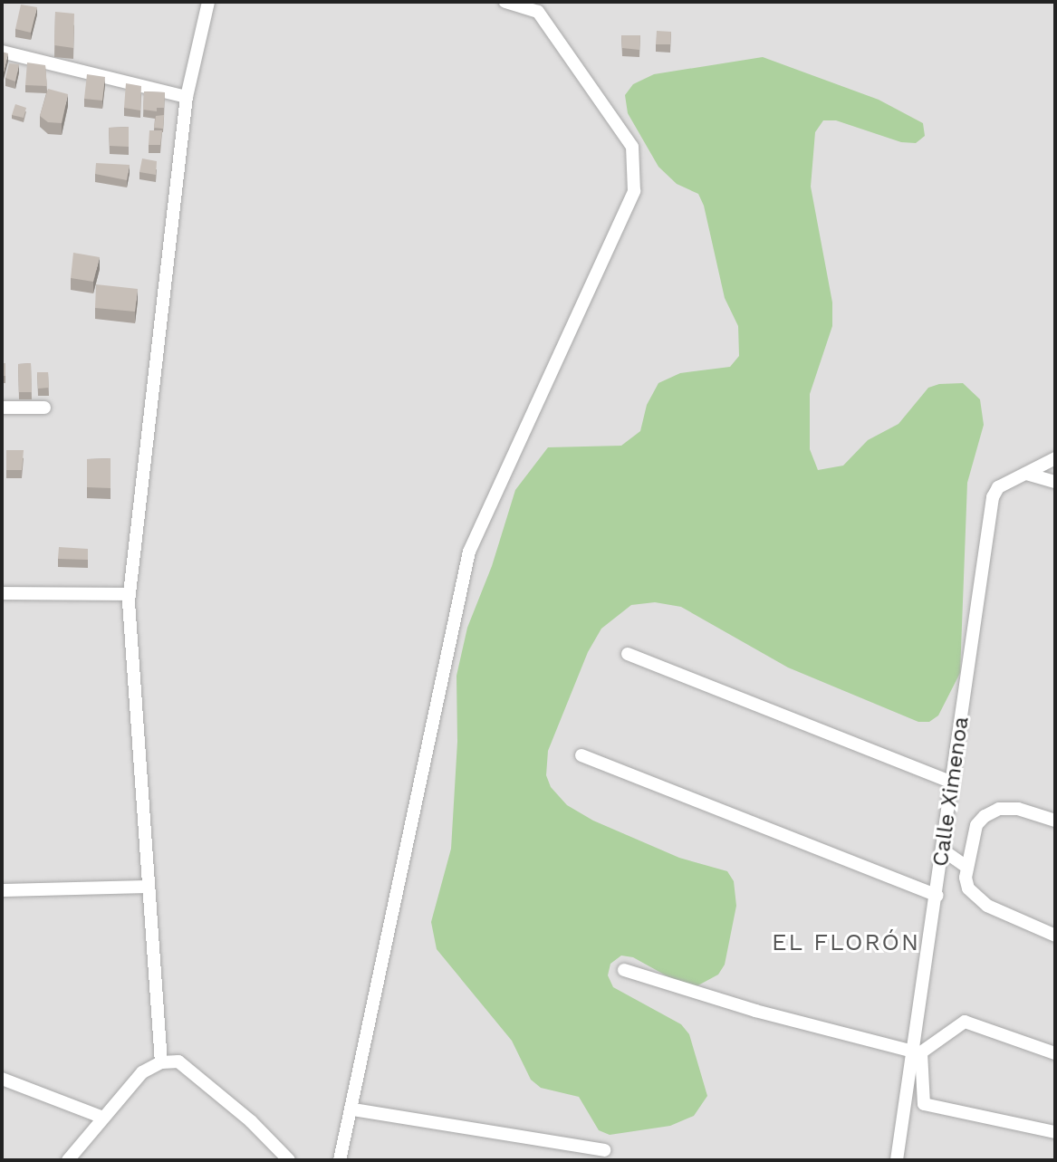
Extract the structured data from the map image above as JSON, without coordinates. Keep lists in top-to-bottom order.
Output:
{
  "streets": {
    "street": ["Calle Ximenoa"]
  },
  "districts": ["EL FLORÓN"]
}
